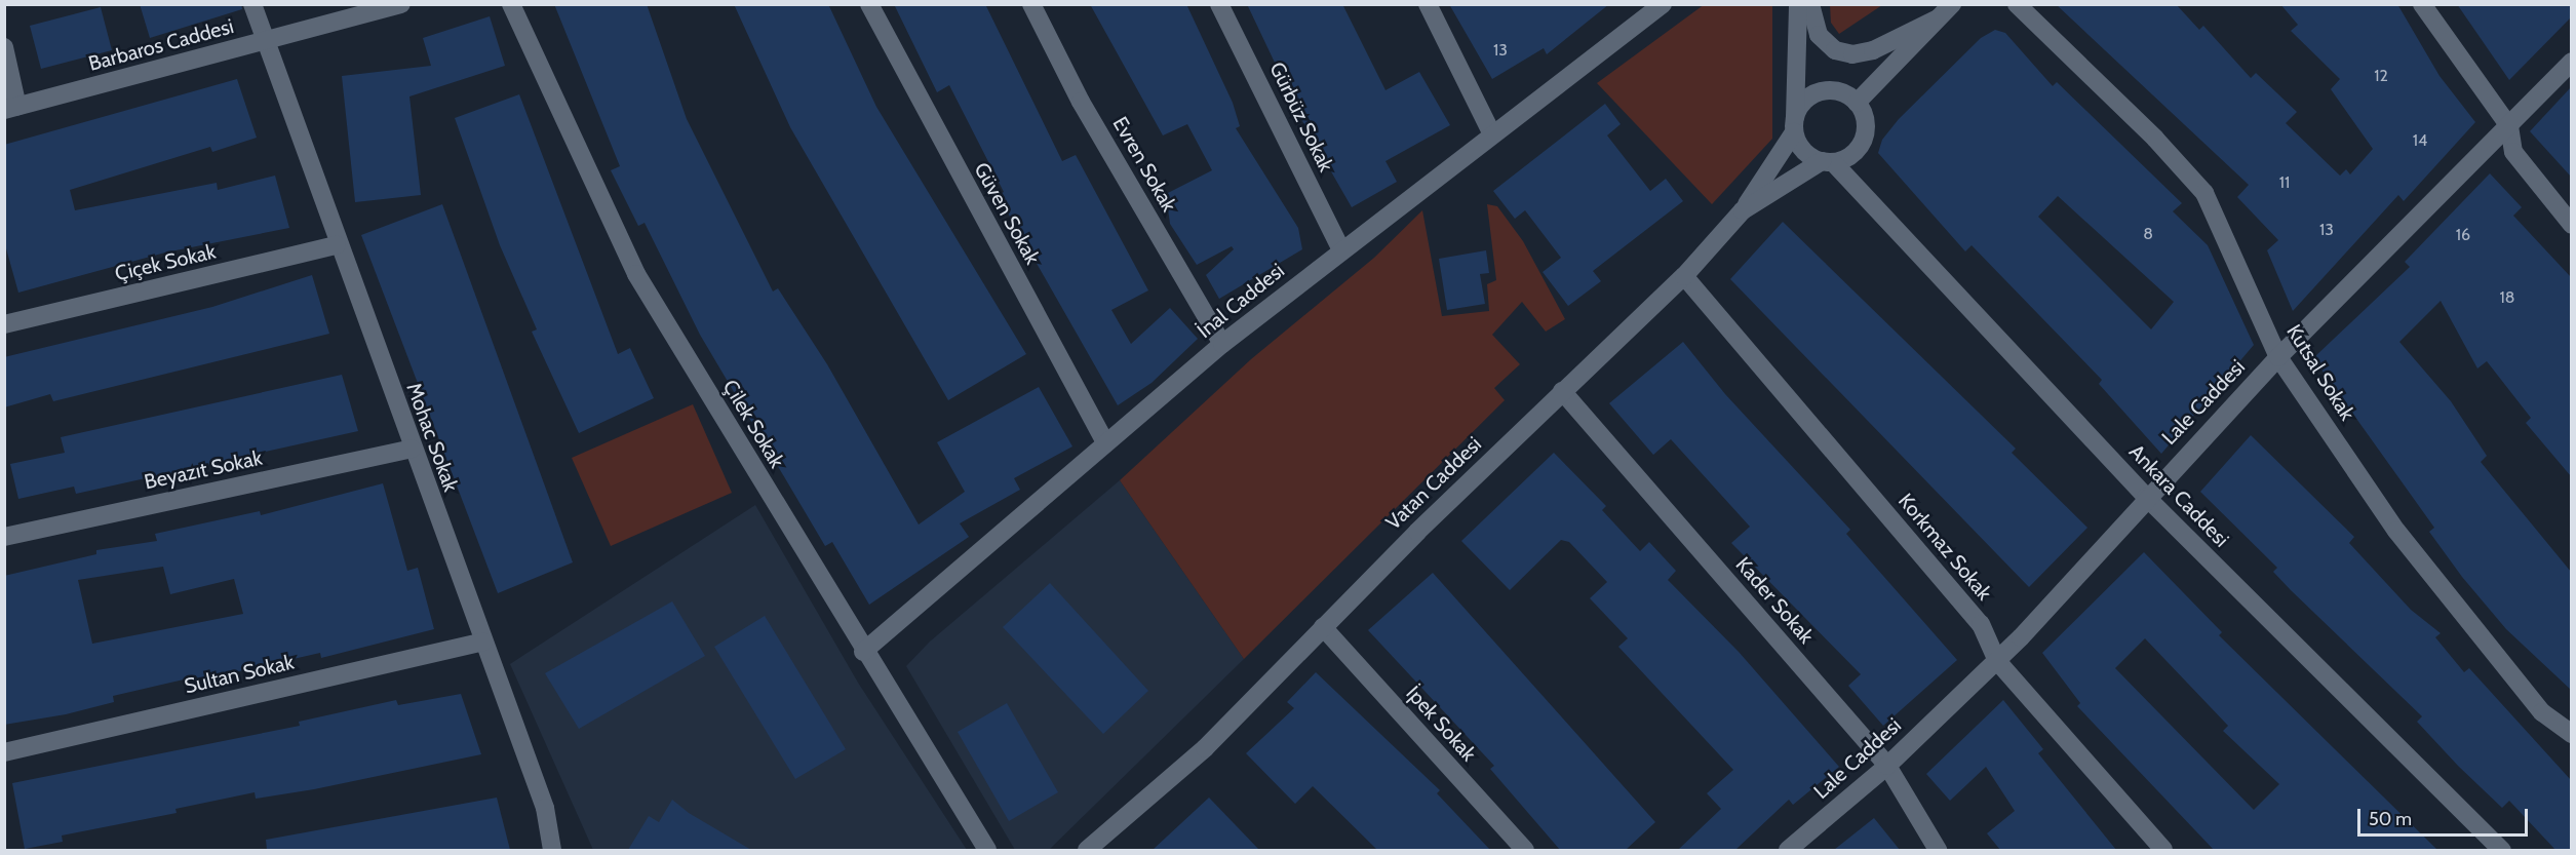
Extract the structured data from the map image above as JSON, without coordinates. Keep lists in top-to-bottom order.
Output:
{
  "streets": {
    "street": [
      "Barbaros Caddesi",
      "Gürbüz Sokak",
      "Evren Sokak",
      "Güven Sokak",
      "Çiçek Sokak",
      "İnal Caddesi",
      "Kutsal Sokak",
      "Lale Caddesi",
      "Çilek Sokak",
      "Mohac Sokak",
      "Beyazıt Sokak",
      "Vatan Caddesi",
      "Ankara Caddesi",
      "Korkmaz Sokak",
      "Kader Sokak",
      "Sultan Sokak",
      "İpek Sokak"
    ]
  },
  "crossings": [
    ["Barbaros Caddesi", "Mohac Sokak"],
    ["Gürbüz Sokak", "İnal Caddesi"],
    ["Evren Sokak", "İnal Caddesi"],
    ["Güven Sokak", "İnal Caddesi"],
    ["Çiçek Sokak", "Mohac Sokak"],
    ["İnal Caddesi", "Çilek Sokak"],
    ["Kutsal Sokak", "Lale Caddesi"],
    ["Lale Caddesi", "Ankara Caddesi"],
    ["Lale Caddesi", "Korkmaz Sokak"],
    ["Lale Caddesi", "Kader Sokak"],
    ["Mohac Sokak", "Beyazıt Sokak"],
    ["Mohac Sokak", "Sultan Sokak"],
    ["Vatan Caddesi", "Ankara Caddesi"],
    ["Vatan Caddesi", "Korkmaz Sokak"],
    ["Vatan Caddesi", "Kader Sokak"],
    ["Vatan Caddesi", "İpek Sokak"]
  ],
  "house_numbers": [
    "13",
    "12",
    "14",
    "11",
    "13",
    "8",
    "16",
    "18"
  ],
  "scale_bar": "50 m"
}
